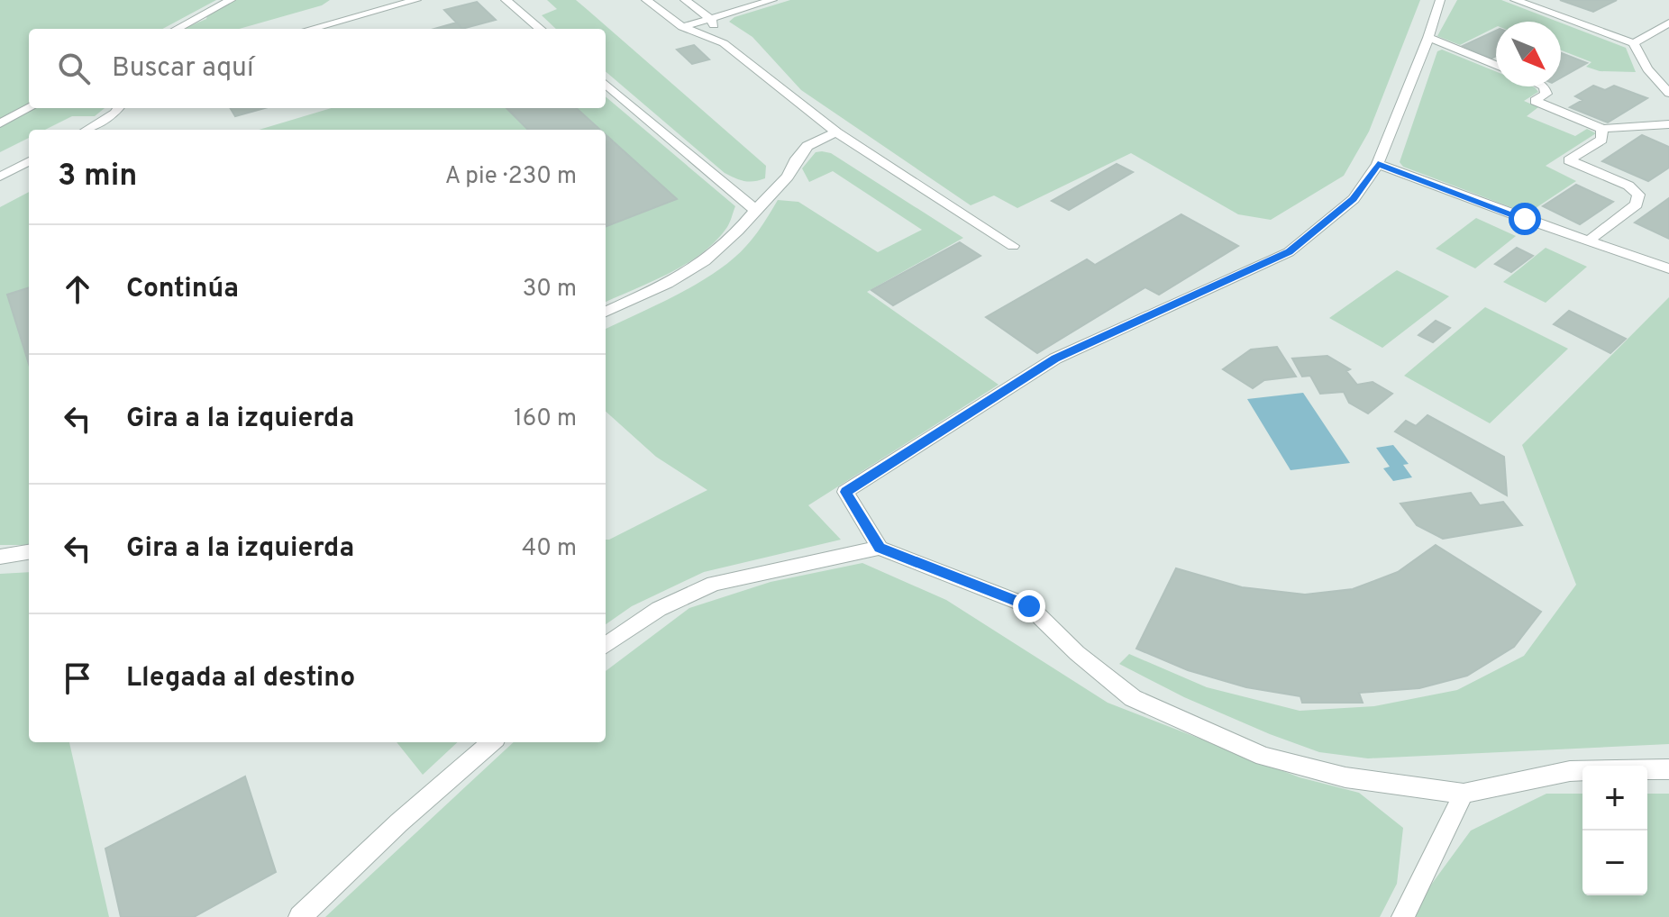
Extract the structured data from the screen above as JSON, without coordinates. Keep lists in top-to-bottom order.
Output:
{
  "north": "bottom right",
  "page": {
    "search": "Buscar aquí",
    "heading": ["3 min", "A pie · 230 m"],
    "list": [
      ["Continúa", "30 m"],
      ["Gira a la izquierda", "160 m"],
      ["Gira a la izquierda", "40 m"],
      "Llegada al destino"
    ],
    "map_buttons": ["+", "−"]
  }
}
